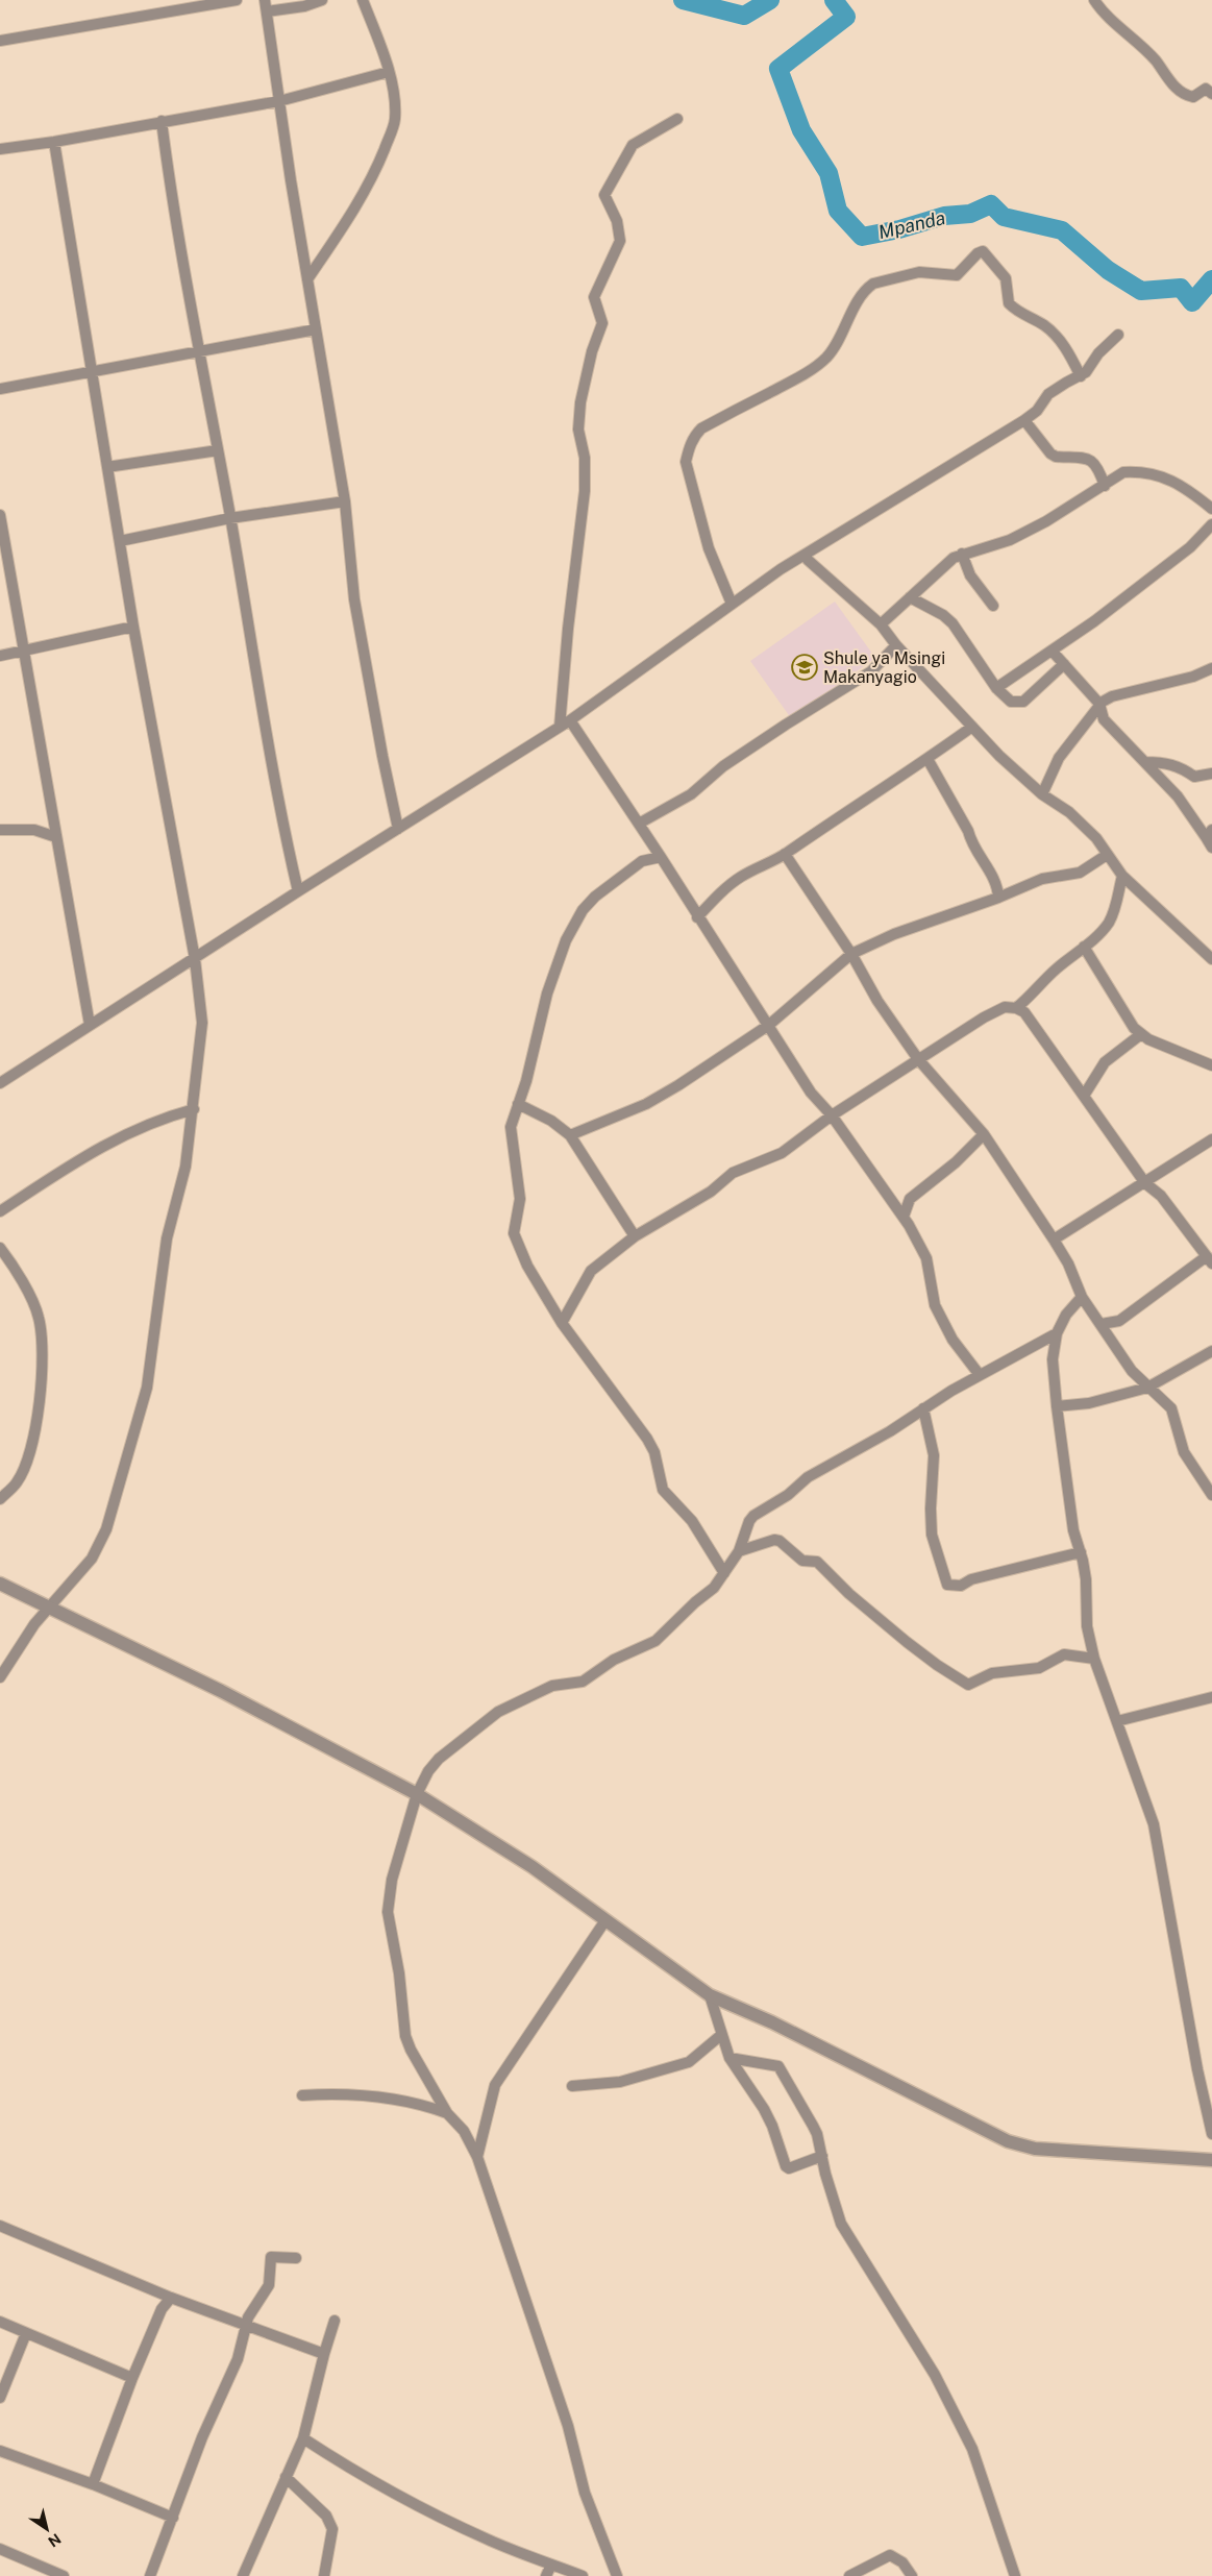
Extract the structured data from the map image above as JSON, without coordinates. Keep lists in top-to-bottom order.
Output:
{
  "water": ["Mpanda"],
  "places": {
    "school or university": ["Shule ya Msingi Makanyagio"]
  },
  "north": "bottom right"
}
